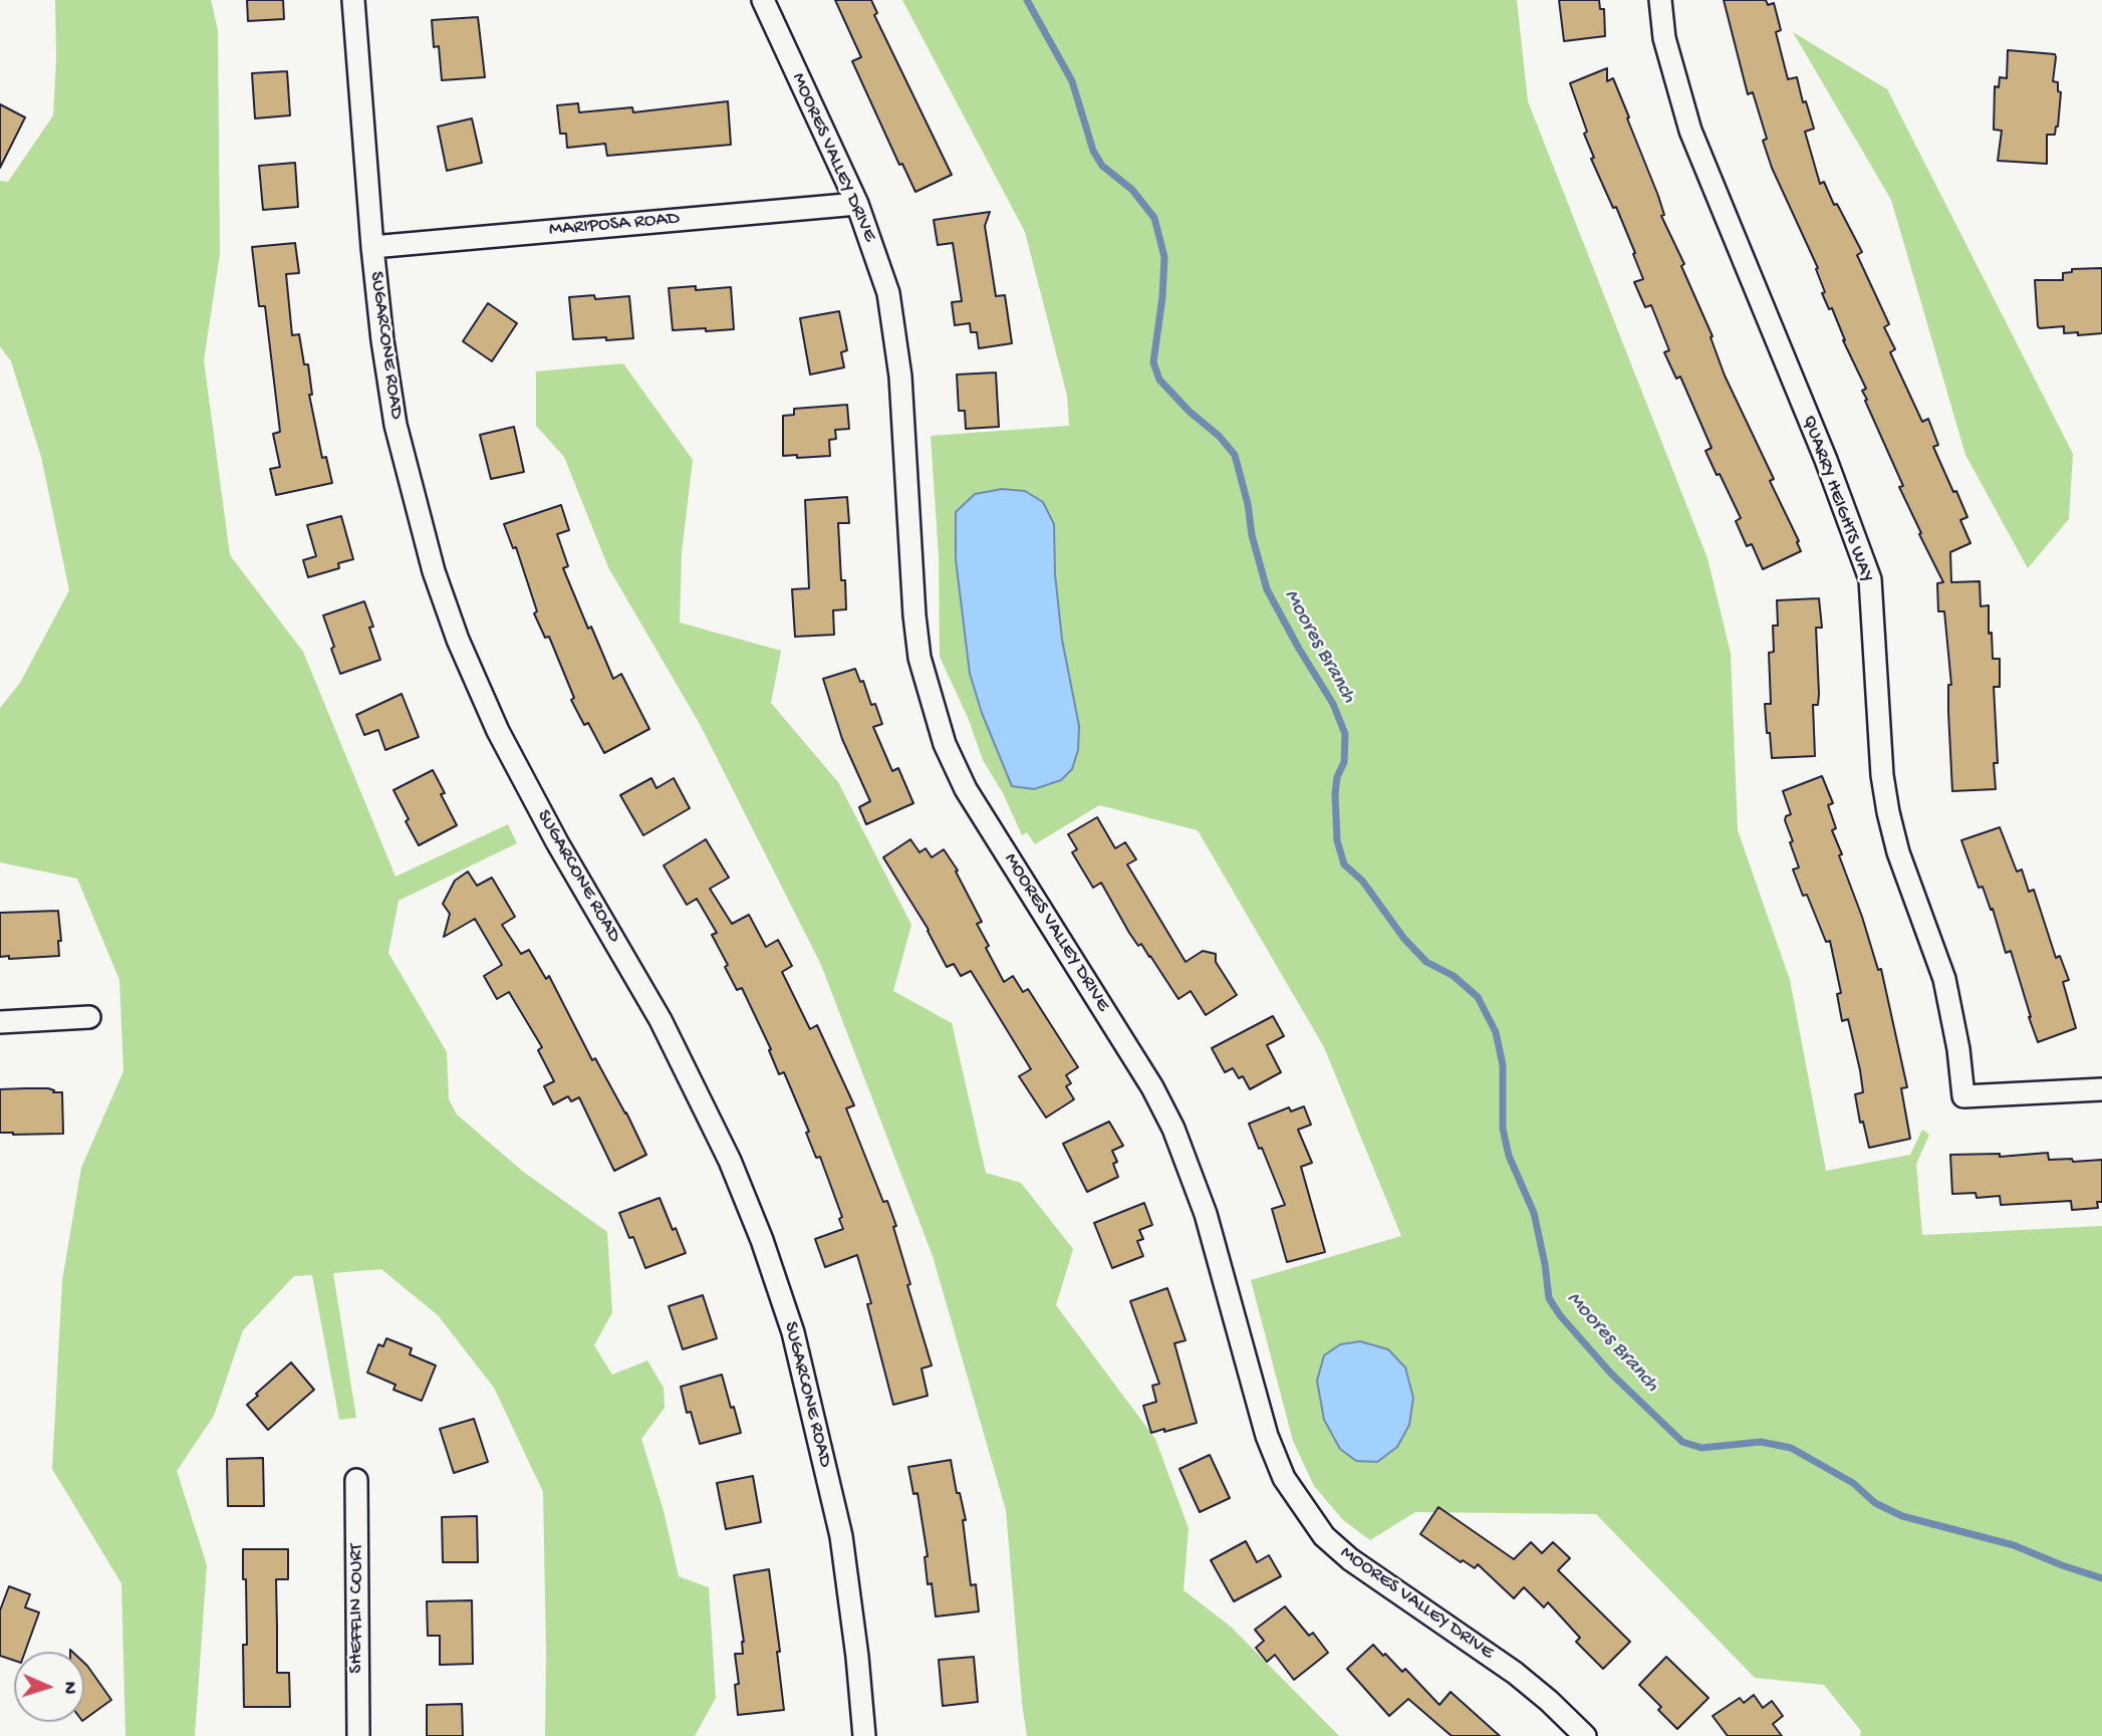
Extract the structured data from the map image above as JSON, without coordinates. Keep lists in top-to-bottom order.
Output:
{
  "streets": {
    "street": [
      "MOORES VALLEY DRIVE",
      "MARIPOSA ROAD",
      "SUGARCONE ROAD",
      "QUARRY HEIGHTS WAY",
      "SHEFFLIN COURT"
    ]
  },
  "crossings": [
    ["MOORES VALLEY DRIVE", "MARIPOSA ROAD"],
    ["MARIPOSA ROAD", "SUGARCONE ROAD"]
  ],
  "water": ["Moores Branch"],
  "north": "right"
}
